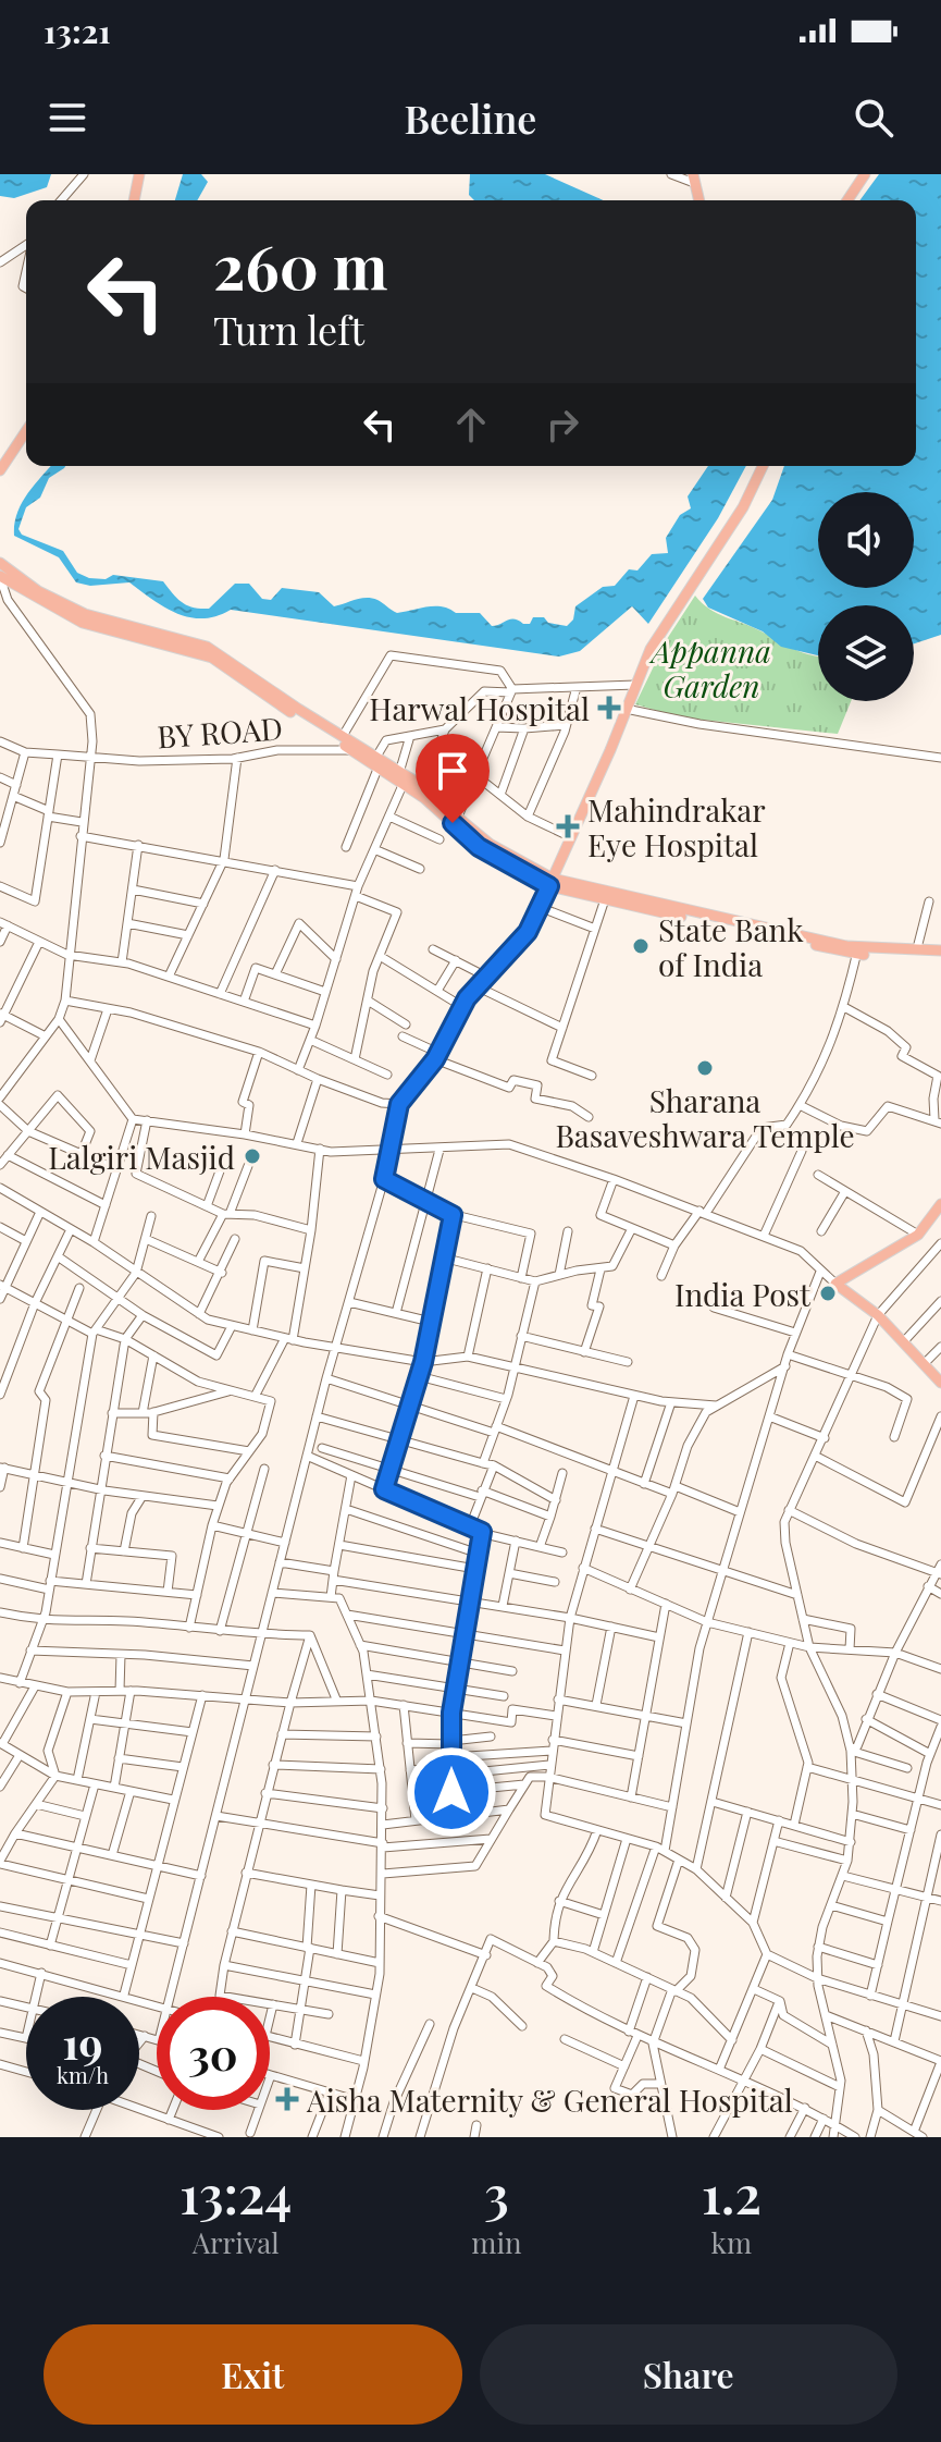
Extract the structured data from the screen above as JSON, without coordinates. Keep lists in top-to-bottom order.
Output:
{
  "streets": {
    "street": ["BY ROAD"]
  },
  "parks": ["Appanna Garden"],
  "places": {
    "health": ["Harwal Hospital", "Mahindrakar Eye Hospital", "Aisha Maternity & General Hospital"],
    "other": [
      "State Bank of India",
      "Sharana Basaveshwara Temple",
      "Lalgiri Masjid",
      "India Post"
    ]
  },
  "page": {
    "status": "13:21",
    "header": "Beeline",
    "turn": ["260 m", "Turn left"],
    "speed": "19 km/h",
    "limit": "30",
    "eta": [
      "13:24",
      "Arrival",
      "3",
      "min",
      "1.2",
      "km"
    ],
    "buttons": ["Exit", "Share"]
  }
}
